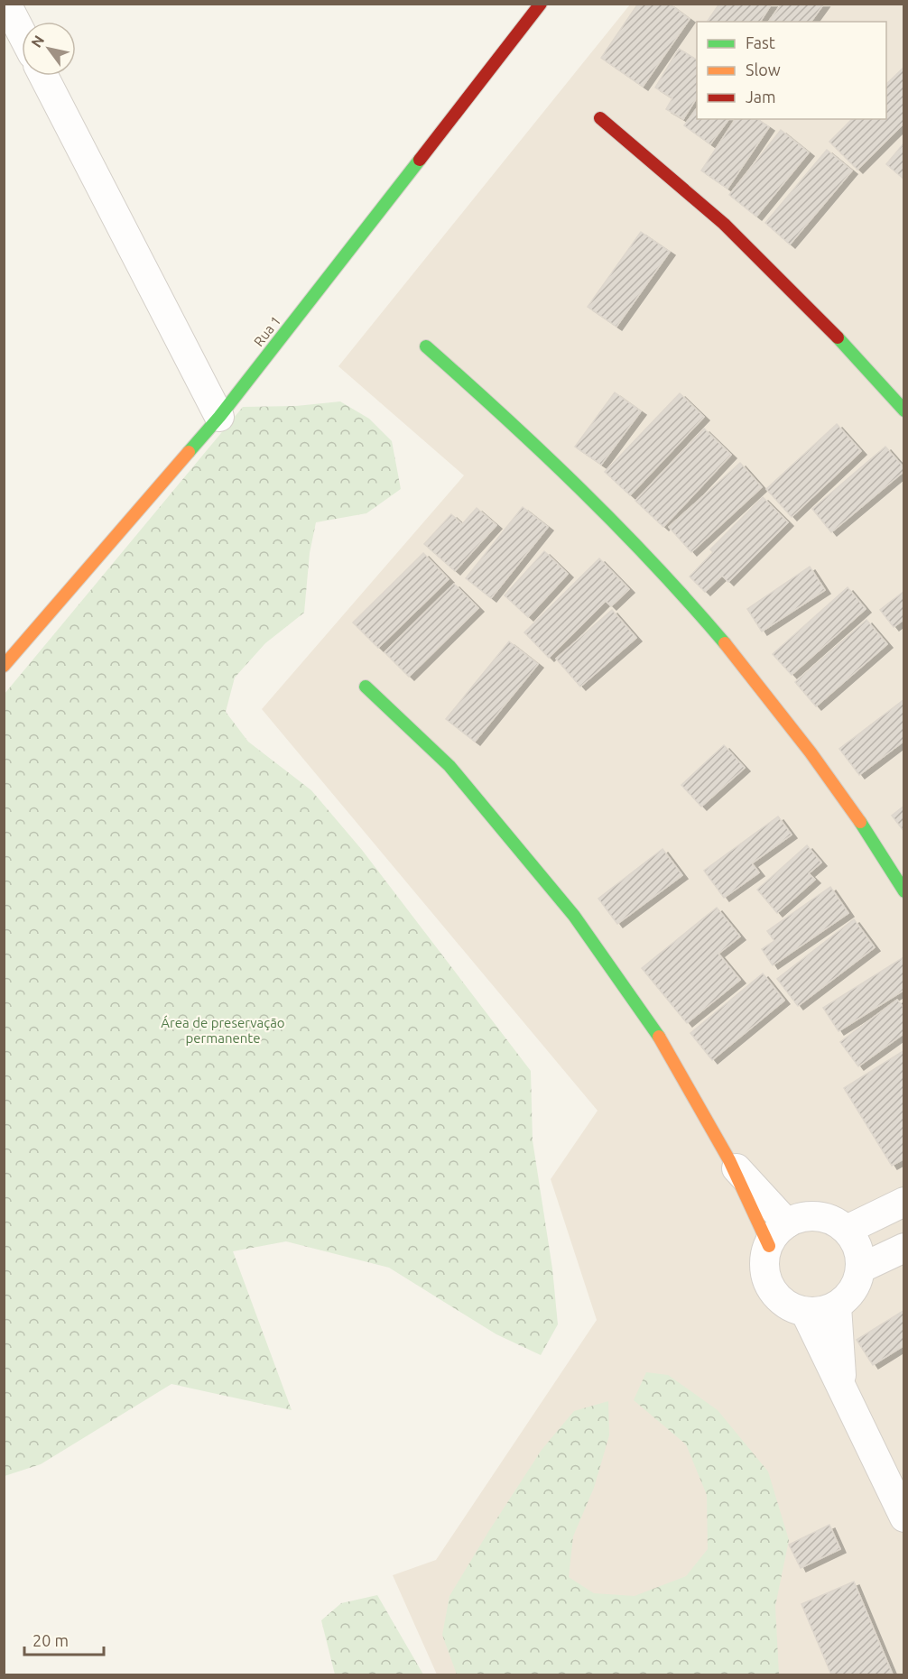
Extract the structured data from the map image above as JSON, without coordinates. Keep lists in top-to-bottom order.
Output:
{
  "streets": {
    "street": ["Rua 1"]
  },
  "parks": ["Área de preservação permanente"],
  "legend": ["Fast", "Slow", "Jam"],
  "scale_bar": "20 m",
  "north": "top left"
}
